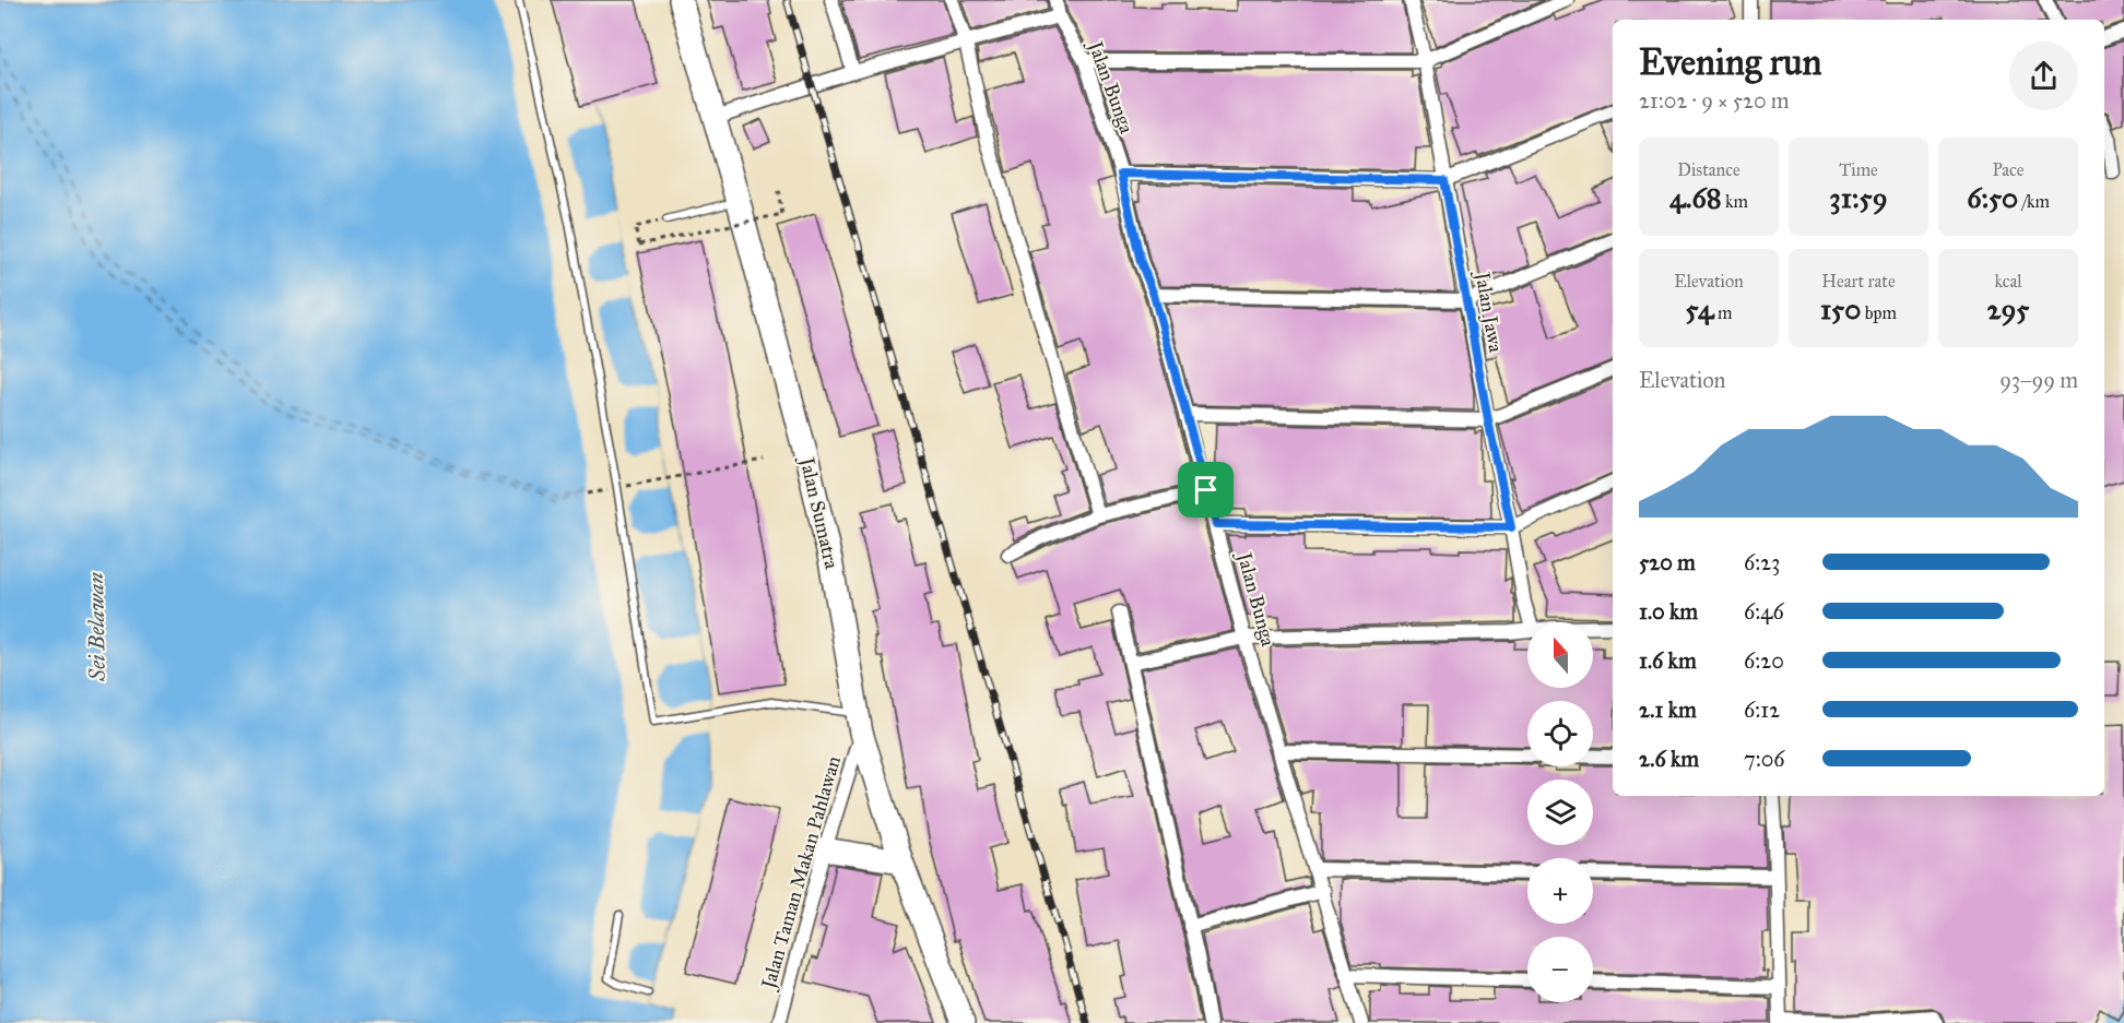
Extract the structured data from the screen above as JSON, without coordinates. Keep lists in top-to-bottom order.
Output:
{
  "streets": {
    "highway": ["Jalan Sumatra"],
    "street": ["Jalan Bunga", "Jalan Jawa", "Jalan Taman Makan Pahlawan"]
  },
  "crossings": [
    ["Jalan Sumatra", "Jalan Taman Makan Pahlawan"]
  ],
  "water": ["Sei Belawan"],
  "north": "top",
  "page": {
    "heading": ["Evening run", "21:02 · 9 × 520 m"],
    "stats": [
      ["Distance", "4.68 km"],
      ["Time", "31:59"],
      ["Pace", "6:50 /km"],
      ["Elevation", "54 m"],
      ["Heart rate", "150 bpm"],
      ["kcal", "295"]
    ],
    "chart": ["Elevation", "93–99 m"],
    "list": [
      {
        "name": "520 m",
        "note": "6:23"
      },
      {
        "name": "1.0 km",
        "note": "6:46"
      },
      {
        "name": "1.6 km",
        "note": "6:20"
      },
      {
        "name": "2.1 km",
        "note": "6:12"
      },
      {
        "name": "2.6 km",
        "note": "7:06"
      }
    ],
    "map_buttons": ["+", "−"]
  }
}
